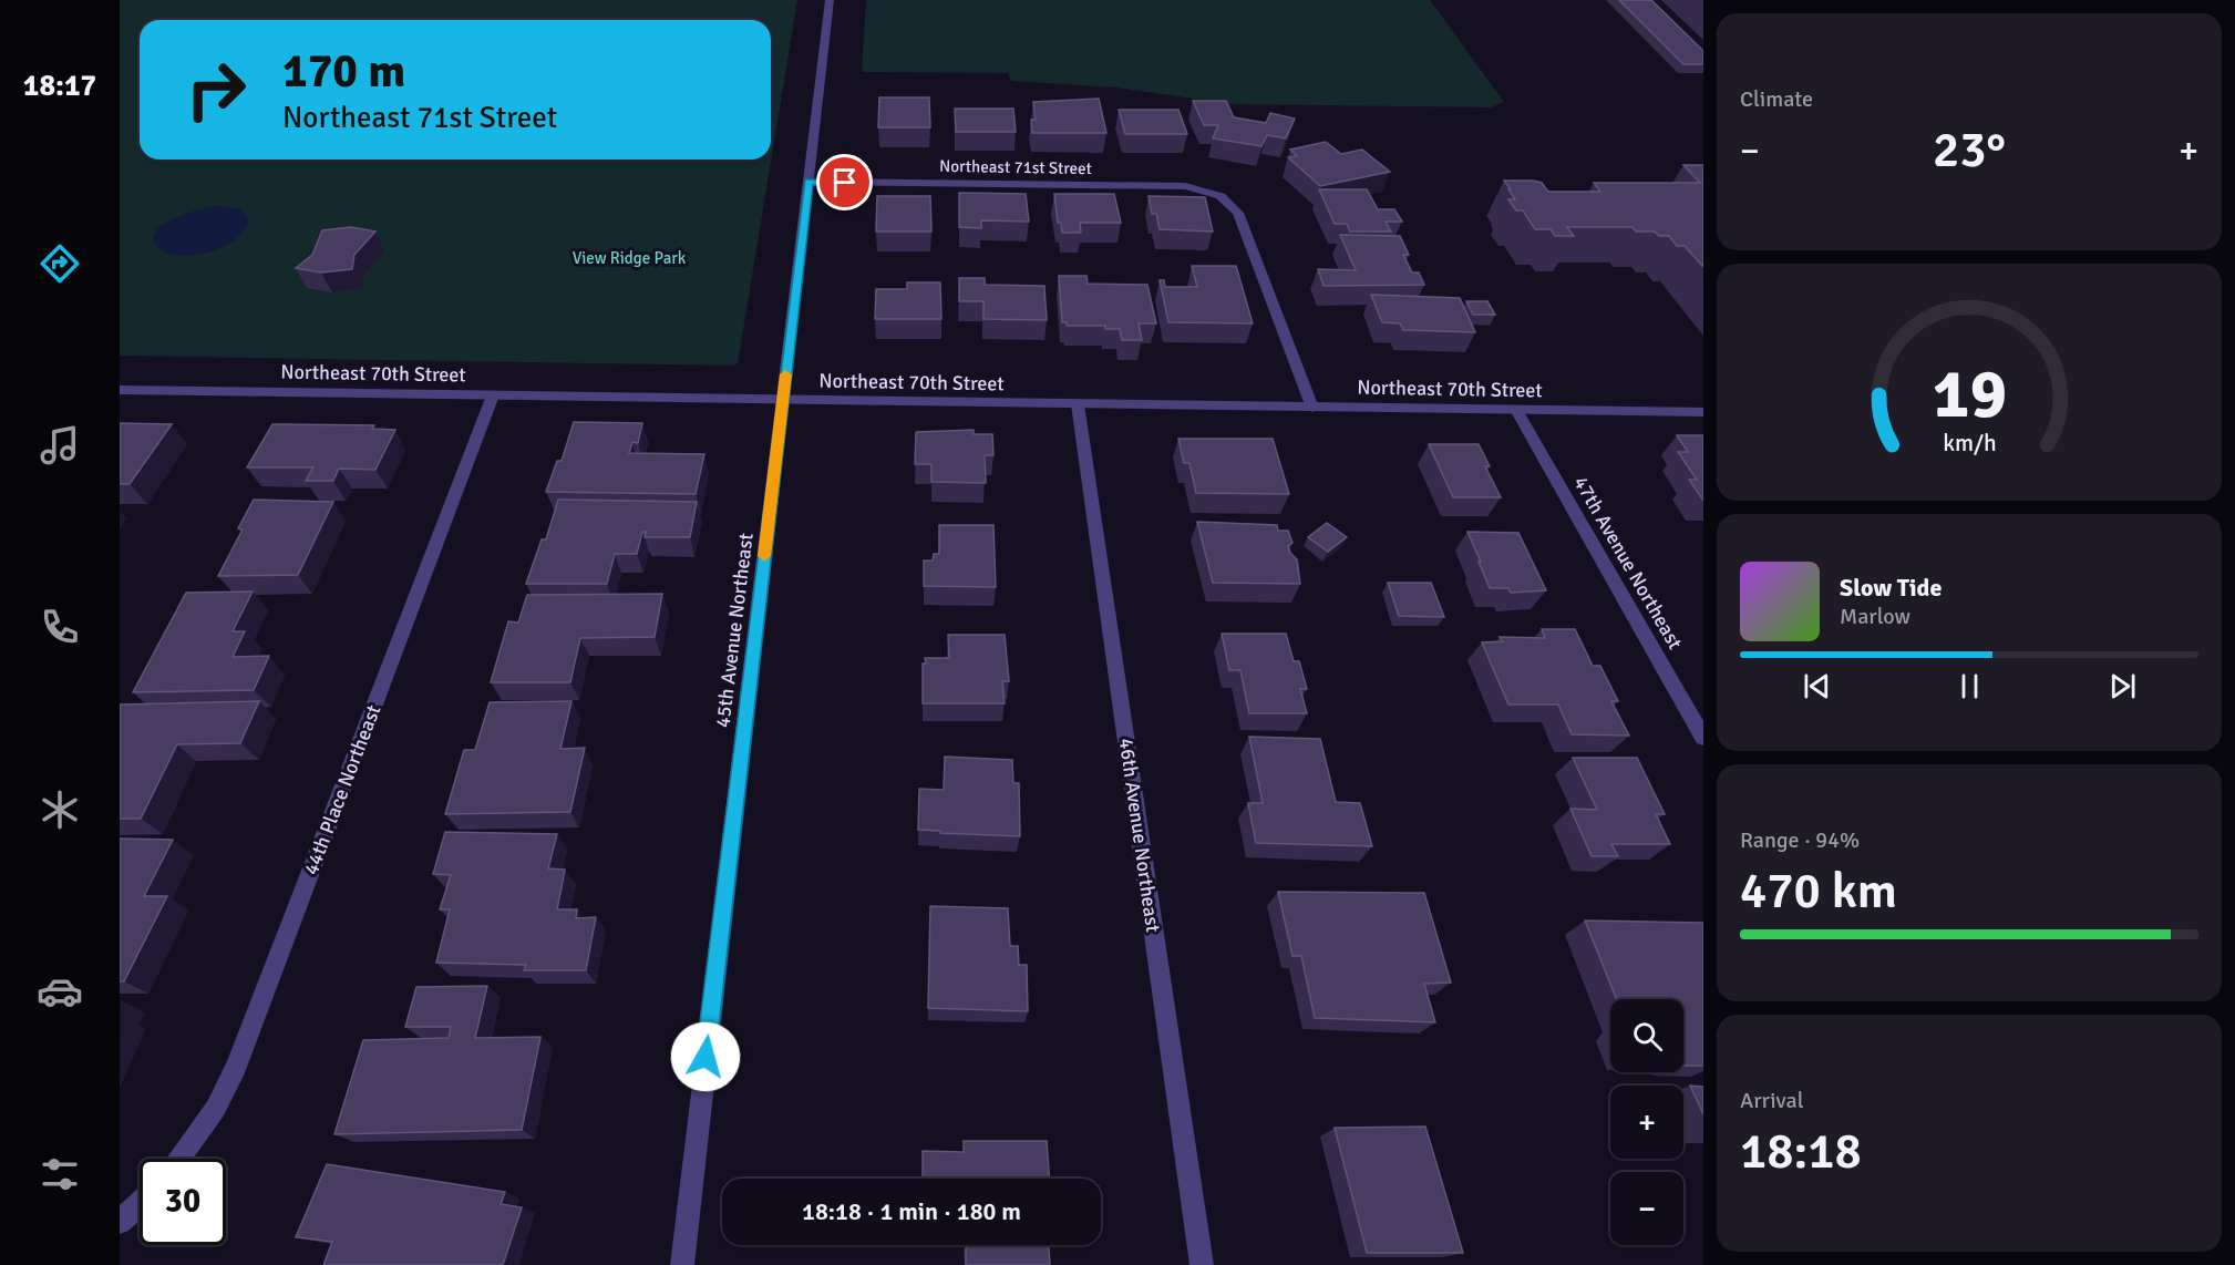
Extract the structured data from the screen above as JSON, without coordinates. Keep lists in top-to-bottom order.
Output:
{
  "streets": {
    "street": [
      "Northeast 71st Street",
      "Northeast 70th Street",
      "47th Avenue Northeast",
      "45th Avenue Northeast",
      "44th Place Northeast",
      "46th Avenue Northeast"
    ]
  },
  "crossings": [
    ["Northeast 71st Street", "Northeast 70th Street"],
    ["Northeast 71st Street", "45th Avenue Northeast"],
    ["Northeast 70th Street", "47th Avenue Northeast"],
    ["Northeast 70th Street", "45th Avenue Northeast"],
    ["Northeast 70th Street", "44th Place Northeast"],
    ["Northeast 70th Street", "46th Avenue Northeast"]
  ],
  "parks": ["View Ridge Park"],
  "page": {
    "tabs": "18:17",
    "tile": [
      "Climate",
      ["Range · 94%", "470 km"],
      ["Arrival", "18:18"]
    ],
    "turn": ["170 m", "Northeast 71st Street"],
    "heat": ["−", "23°", "+"],
    "song": ["Slow Tide", "Marlow"],
    "map_buttons": ["+", "−"],
    "limit": "30",
    "trip": "18:18 · 1 min · 180 m",
    "gauge": ["19", "km/h"]
  }
}
